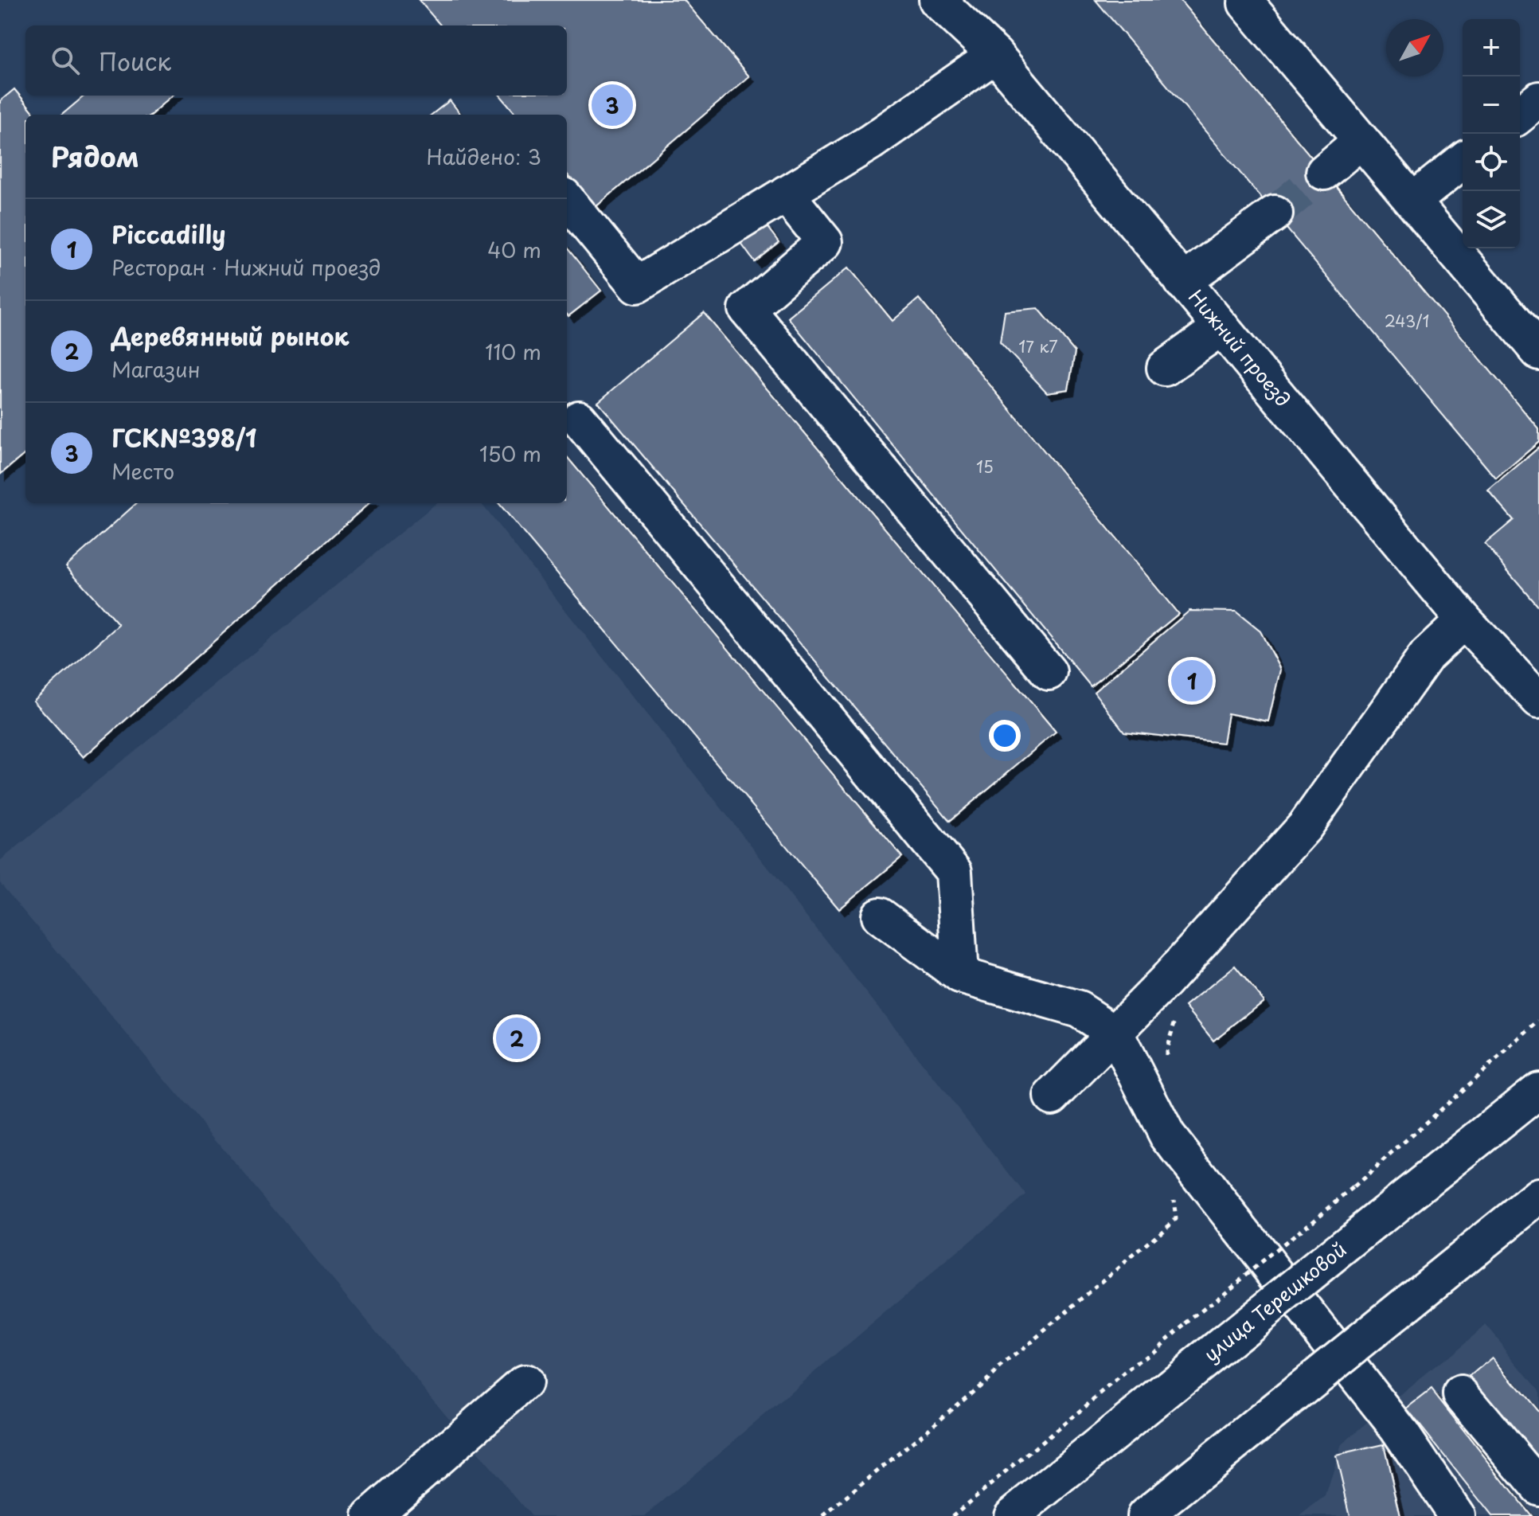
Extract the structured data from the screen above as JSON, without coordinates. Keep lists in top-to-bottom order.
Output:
{
  "streets": {
    "main road": ["Нижний проезд", "улица Терешковой"]
  },
  "house_numbers": ["243/1", "17 к7", "15"],
  "north": "top right",
  "page": {
    "map_buttons": ["+", "−"],
    "search": "Поиск",
    "pins": ["3", "1", "2"],
    "heading": ["Рядом", "Найдено: 3"],
    "list": [
      {
        "mark": "1",
        "name": "Piccadilly",
        "note": "Ресторан · Нижний проезд",
        "value": "40 m"
      },
      {
        "mark": "2",
        "name": "Деревянный рынок",
        "note": "Магазин",
        "value": "110 m"
      },
      {
        "mark": "3",
        "name": "ГСК№398/1",
        "note": "Место",
        "value": "150 m"
      }
    ]
  }
}
